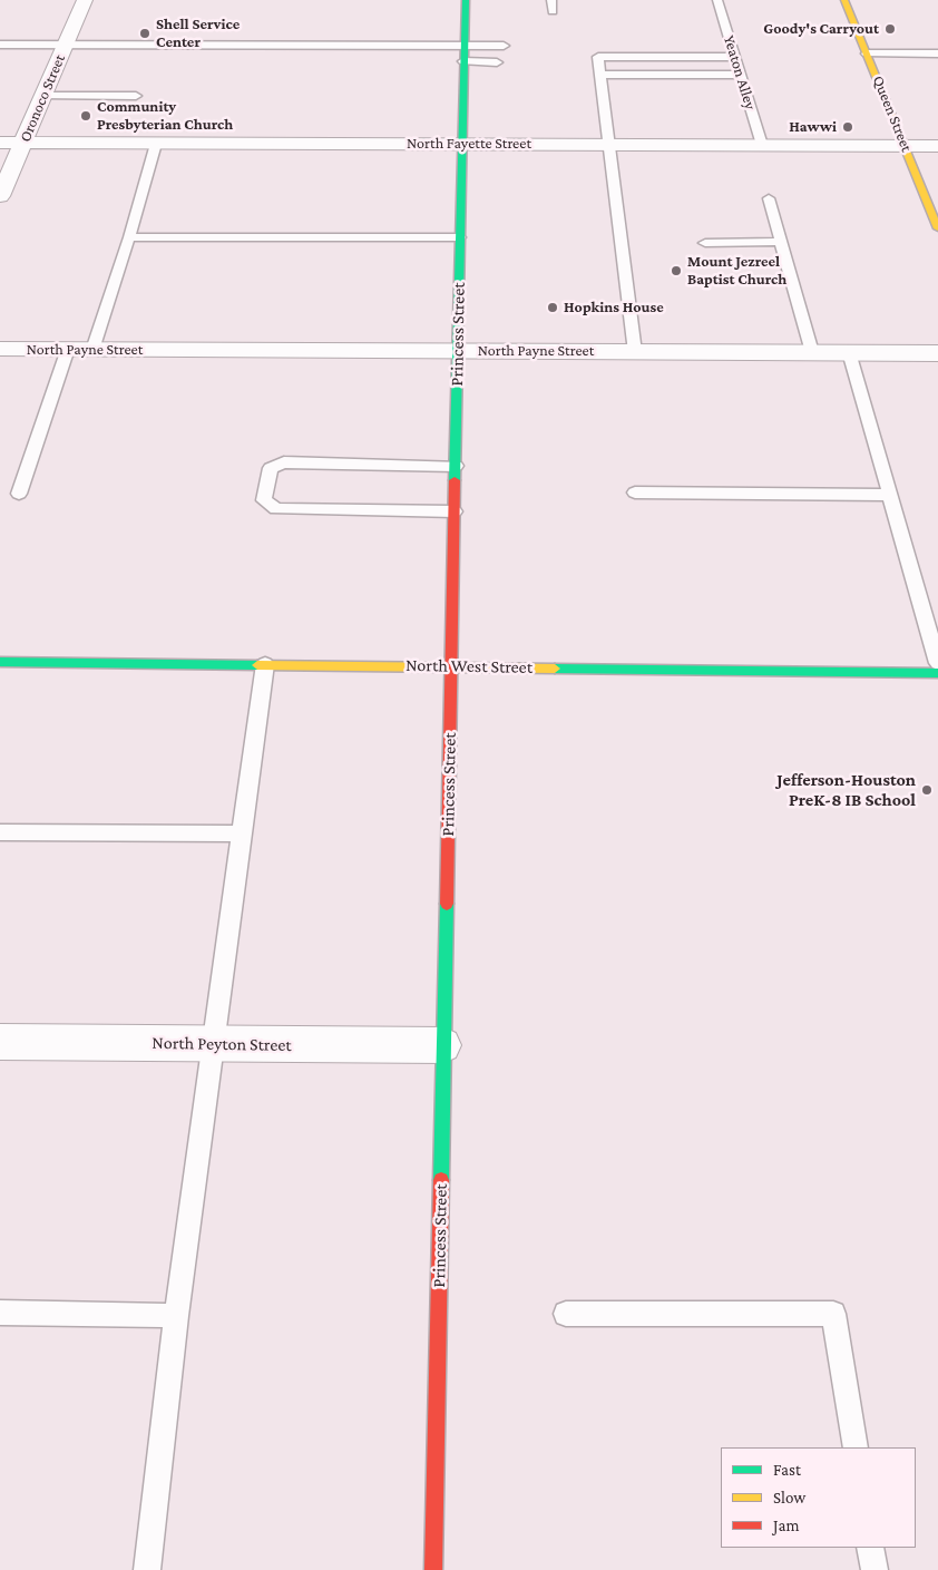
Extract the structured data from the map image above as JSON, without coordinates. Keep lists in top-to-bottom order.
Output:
{
  "streets": {
    "street": [
      "Oronoco Street",
      "Queen Street",
      "North Fayette Street",
      "Princess Street",
      "North Payne Street",
      "North West Street",
      "North Peyton Street"
    ],
    "lane": ["Yeaton Alley"]
  },
  "crossings": [
    ["Yeaton Alley", "North Fayette Street"],
    ["Oronoco Street", "North Fayette Street"],
    ["Queen Street", "North Fayette Street"],
    ["North Fayette Street", "Princess Street"],
    ["Princess Street", "North Payne Street"],
    ["Princess Street", "North West Street"],
    ["Princess Street", "North Peyton Street"]
  ],
  "places": [
    "Goody's Carryout",
    "Shell Service Center",
    "Community Presbyterian Church",
    "Hawwi",
    "Mount Jezreel Baptist Church",
    "Hopkins House",
    "Jefferson-Houston PreK-8 IB School"
  ],
  "legend": ["Fast", "Slow", "Jam"]
}
